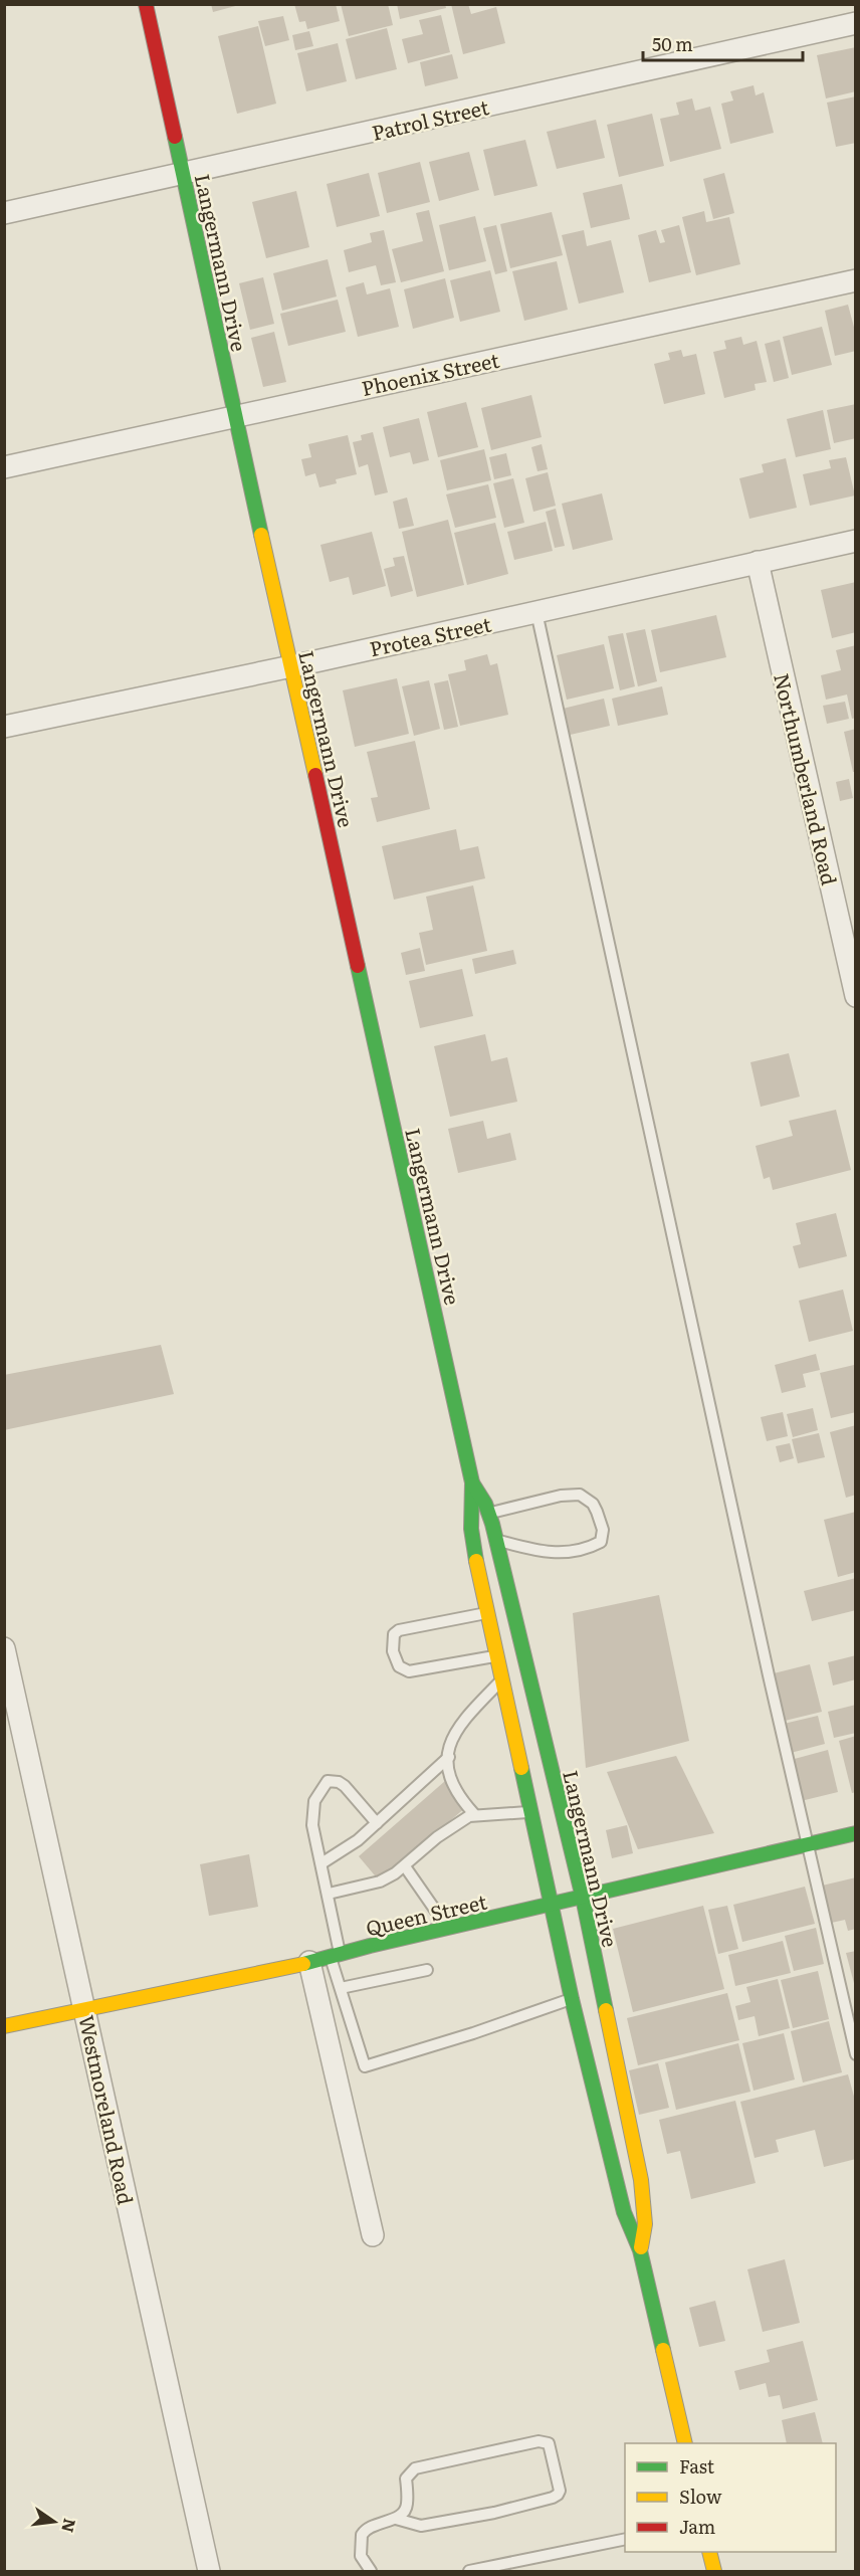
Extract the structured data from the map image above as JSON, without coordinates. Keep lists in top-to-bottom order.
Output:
{
  "streets": {
    "main road": ["Langermann Drive", "Queen Street"],
    "street": [
      "Patrol Street",
      "Phoenix Street",
      "Protea Street",
      "Northumberland Road",
      "Westmoreland Road"
    ]
  },
  "crossings": [
    ["Patrol Street", "Langermann Drive"],
    ["Langermann Drive", "Phoenix Street"],
    ["Langermann Drive", "Protea Street"],
    ["Langermann Drive", "Queen Street"],
    ["Protea Street", "Northumberland Road"],
    ["Queen Street", "Westmoreland Road"]
  ],
  "legend": ["Fast", "Slow", "Jam"],
  "scale_bar": "50 m",
  "north": "right"
}
